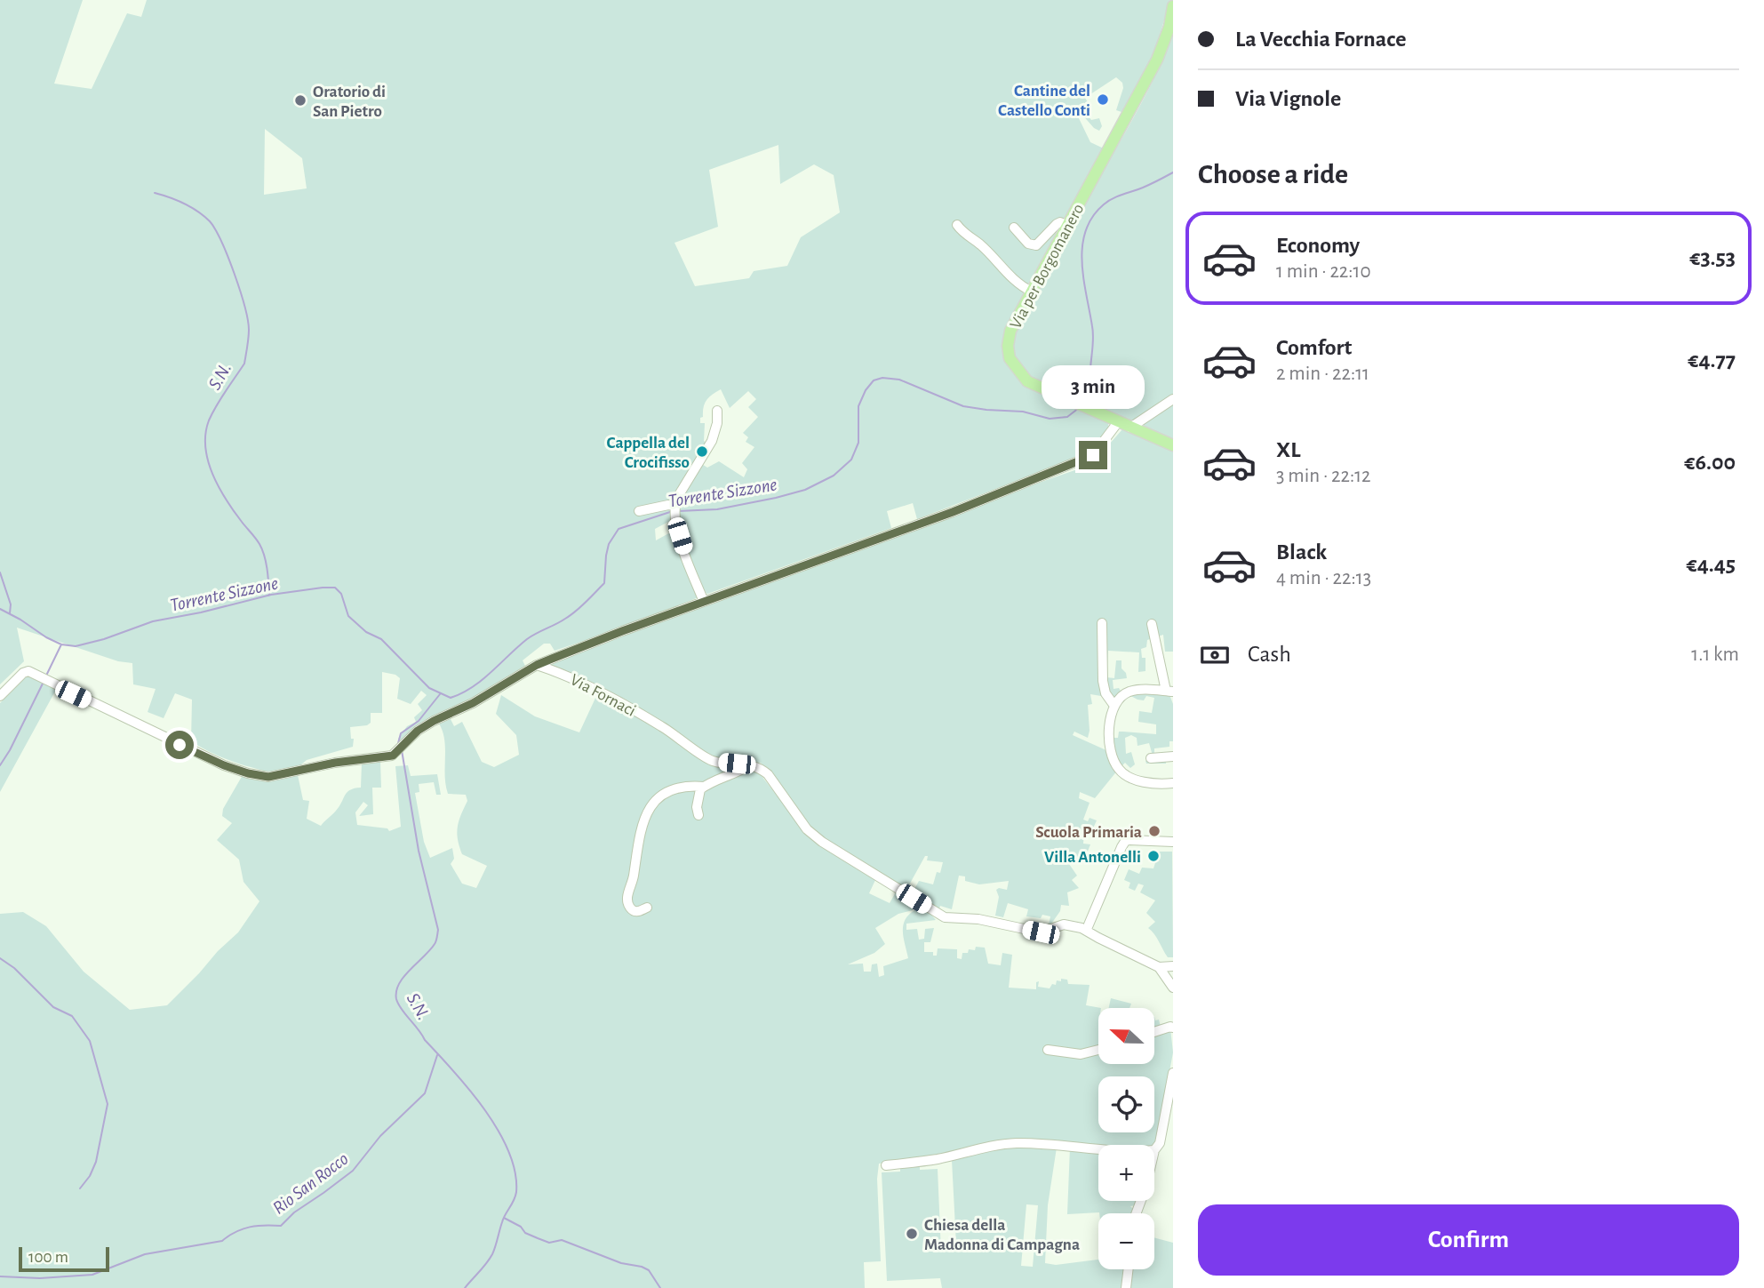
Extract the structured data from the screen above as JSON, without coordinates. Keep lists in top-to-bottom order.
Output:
{
  "streets": {
    "main road": ["Via per Borgomanero"],
    "street": ["Via Fornaci"]
  },
  "water": ["S.N.", "Torrente Sizzone", "Rio San Rocco"],
  "places": [
    "Cantine del Castello Conti",
    "Oratorio di San Pietro",
    "Cappella del Crocifisso",
    "Scuola Primaria",
    "Villa Antonelli",
    "Chiesa della Madonna di Campagna"
  ],
  "scale_bar": "100 m",
  "north": "left",
  "page": {
    "banner": ["La Vecchia Fornace", "Via Vignole"],
    "heading": "Choose a ride",
    "list": [
      {
        "name": "Economy",
        "note": "1 min · 22:10",
        "value": "€3.53"
      },
      {
        "name": "Comfort",
        "note": "2 min · 22:11",
        "value": "€4.77"
      },
      {
        "name": "XL",
        "note": "3 min · 22:12",
        "value": "€6.00"
      },
      {
        "name": "Black",
        "note": "4 min · 22:13",
        "value": "€4.45"
      }
    ],
    "bubble": "3 min",
    "pay": ["Cash", "1.1 km"],
    "map_buttons": ["+", "−"],
    "buttons": "Confirm",
    "scale": "100 m"
  }
}
